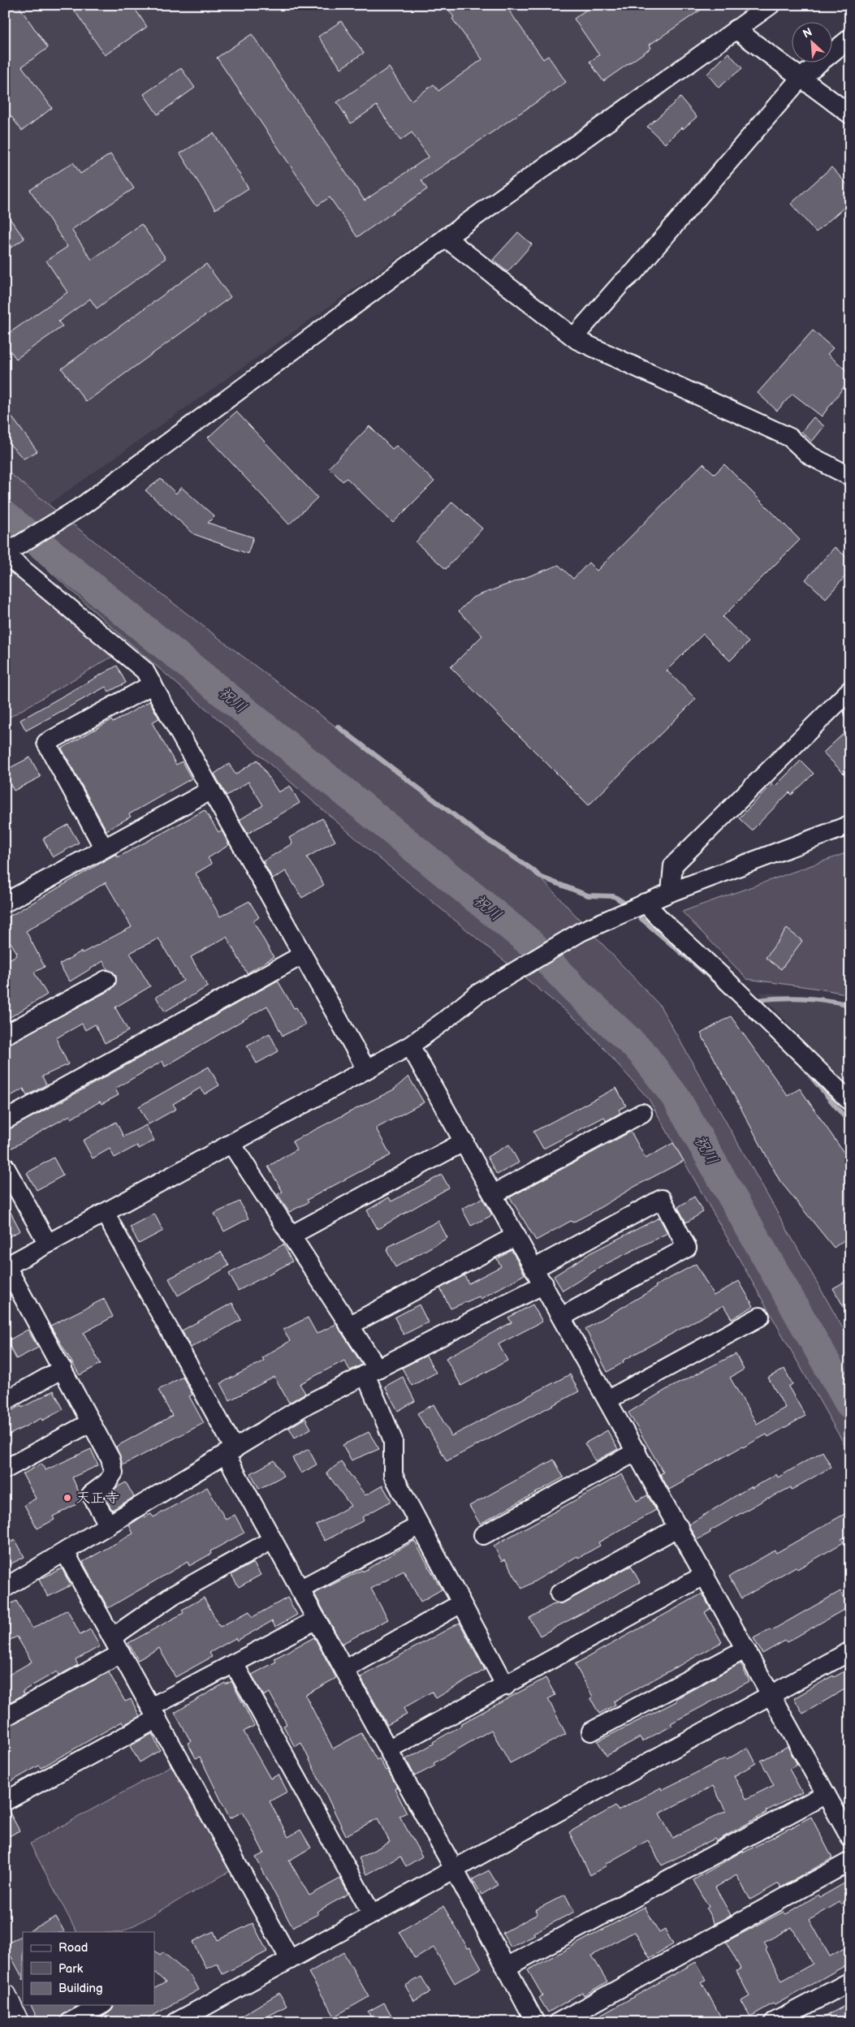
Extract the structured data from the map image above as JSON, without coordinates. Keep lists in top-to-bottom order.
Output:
{
  "water": ["祝川"],
  "places": ["天正寺"],
  "legend": ["Road", "Park", "Building"],
  "north": "top left"
}
